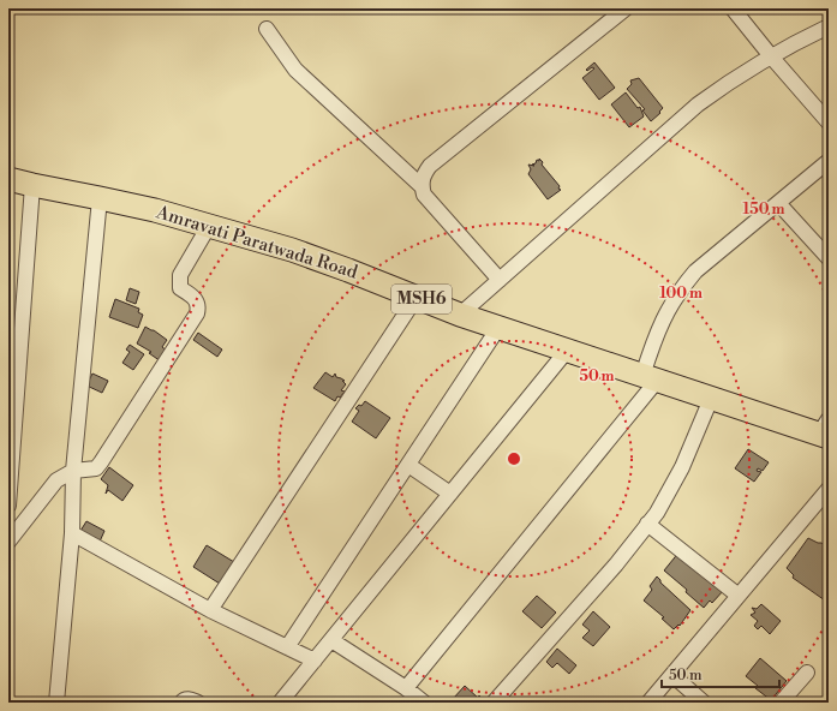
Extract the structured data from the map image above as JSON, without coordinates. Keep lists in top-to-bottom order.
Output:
{
  "streets": {
    "main road": ["Amravati Paratwada Road", "MSH6"]
  },
  "scale_bar": "50 m",
  "rings": ["150 m", "100 m", "50 m"]
}
